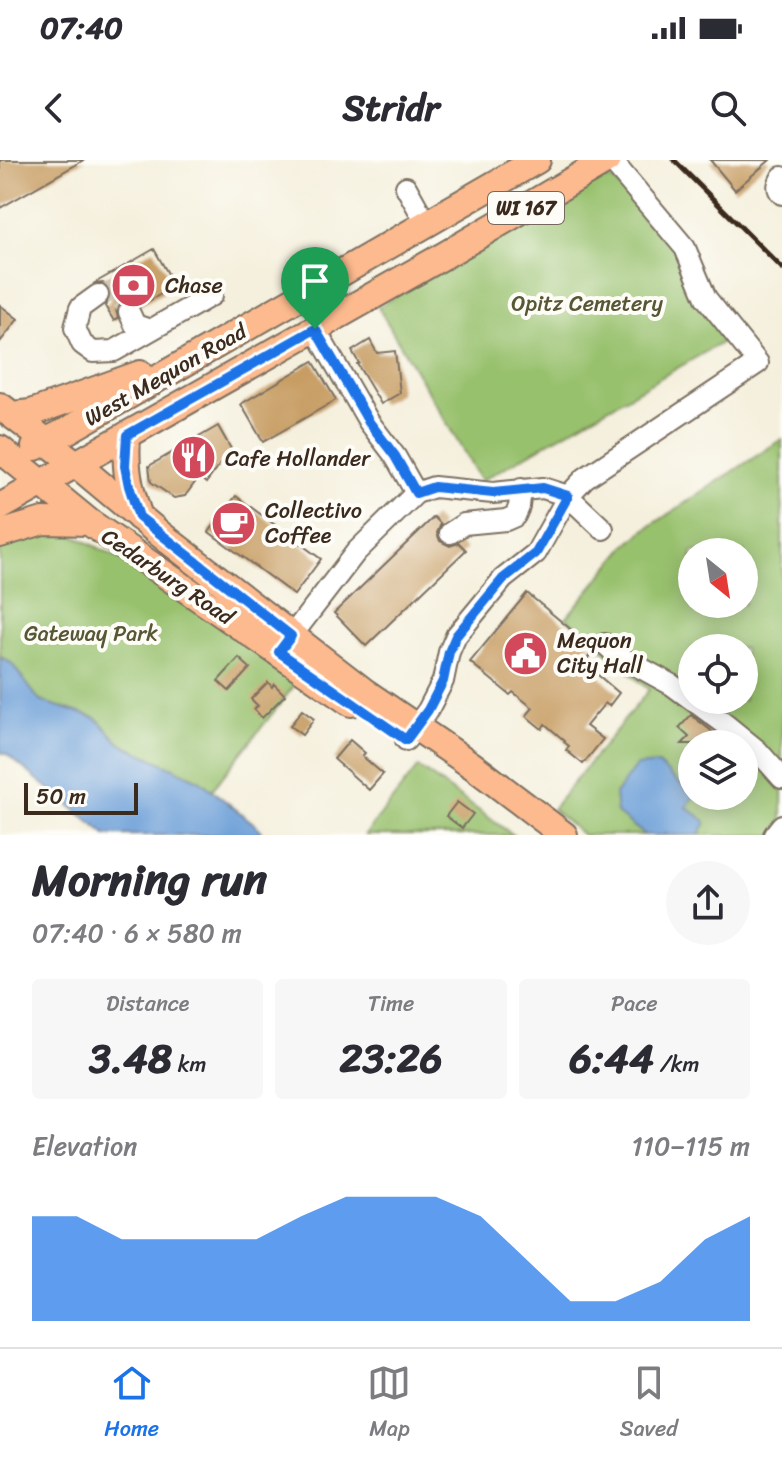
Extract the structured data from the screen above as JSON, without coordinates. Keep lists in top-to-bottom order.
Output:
{
  "streets": {
    "main road": ["WI 167", "West Mequon Road", "Cedarburg Road"]
  },
  "crossings": [
    ["West Mequon Road", "Cedarburg Road"]
  ],
  "parks": ["Opitz Cemetery", "Gateway Park"],
  "places": {
    "bank": ["Chase"],
    "restaurant": ["Cafe Hollander"],
    "cafe": ["Collectivo Coffee"],
    "public building": ["Mequon City Hall"]
  },
  "scale_bar": "50 m",
  "north": "bottom right",
  "page": {
    "status": "07:40",
    "header": "Stridr",
    "scale": "50 m",
    "heading": ["Morning run", "07:40 · 6 × 580 m"],
    "stats": [
      ["Distance", "3.48 km"],
      ["Time", "23:26"],
      ["Pace", "6:44 /km"]
    ],
    "chart": ["Elevation", "110–115 m"],
    "tabs": ["Home", "Map", "Saved"]
  }
}
